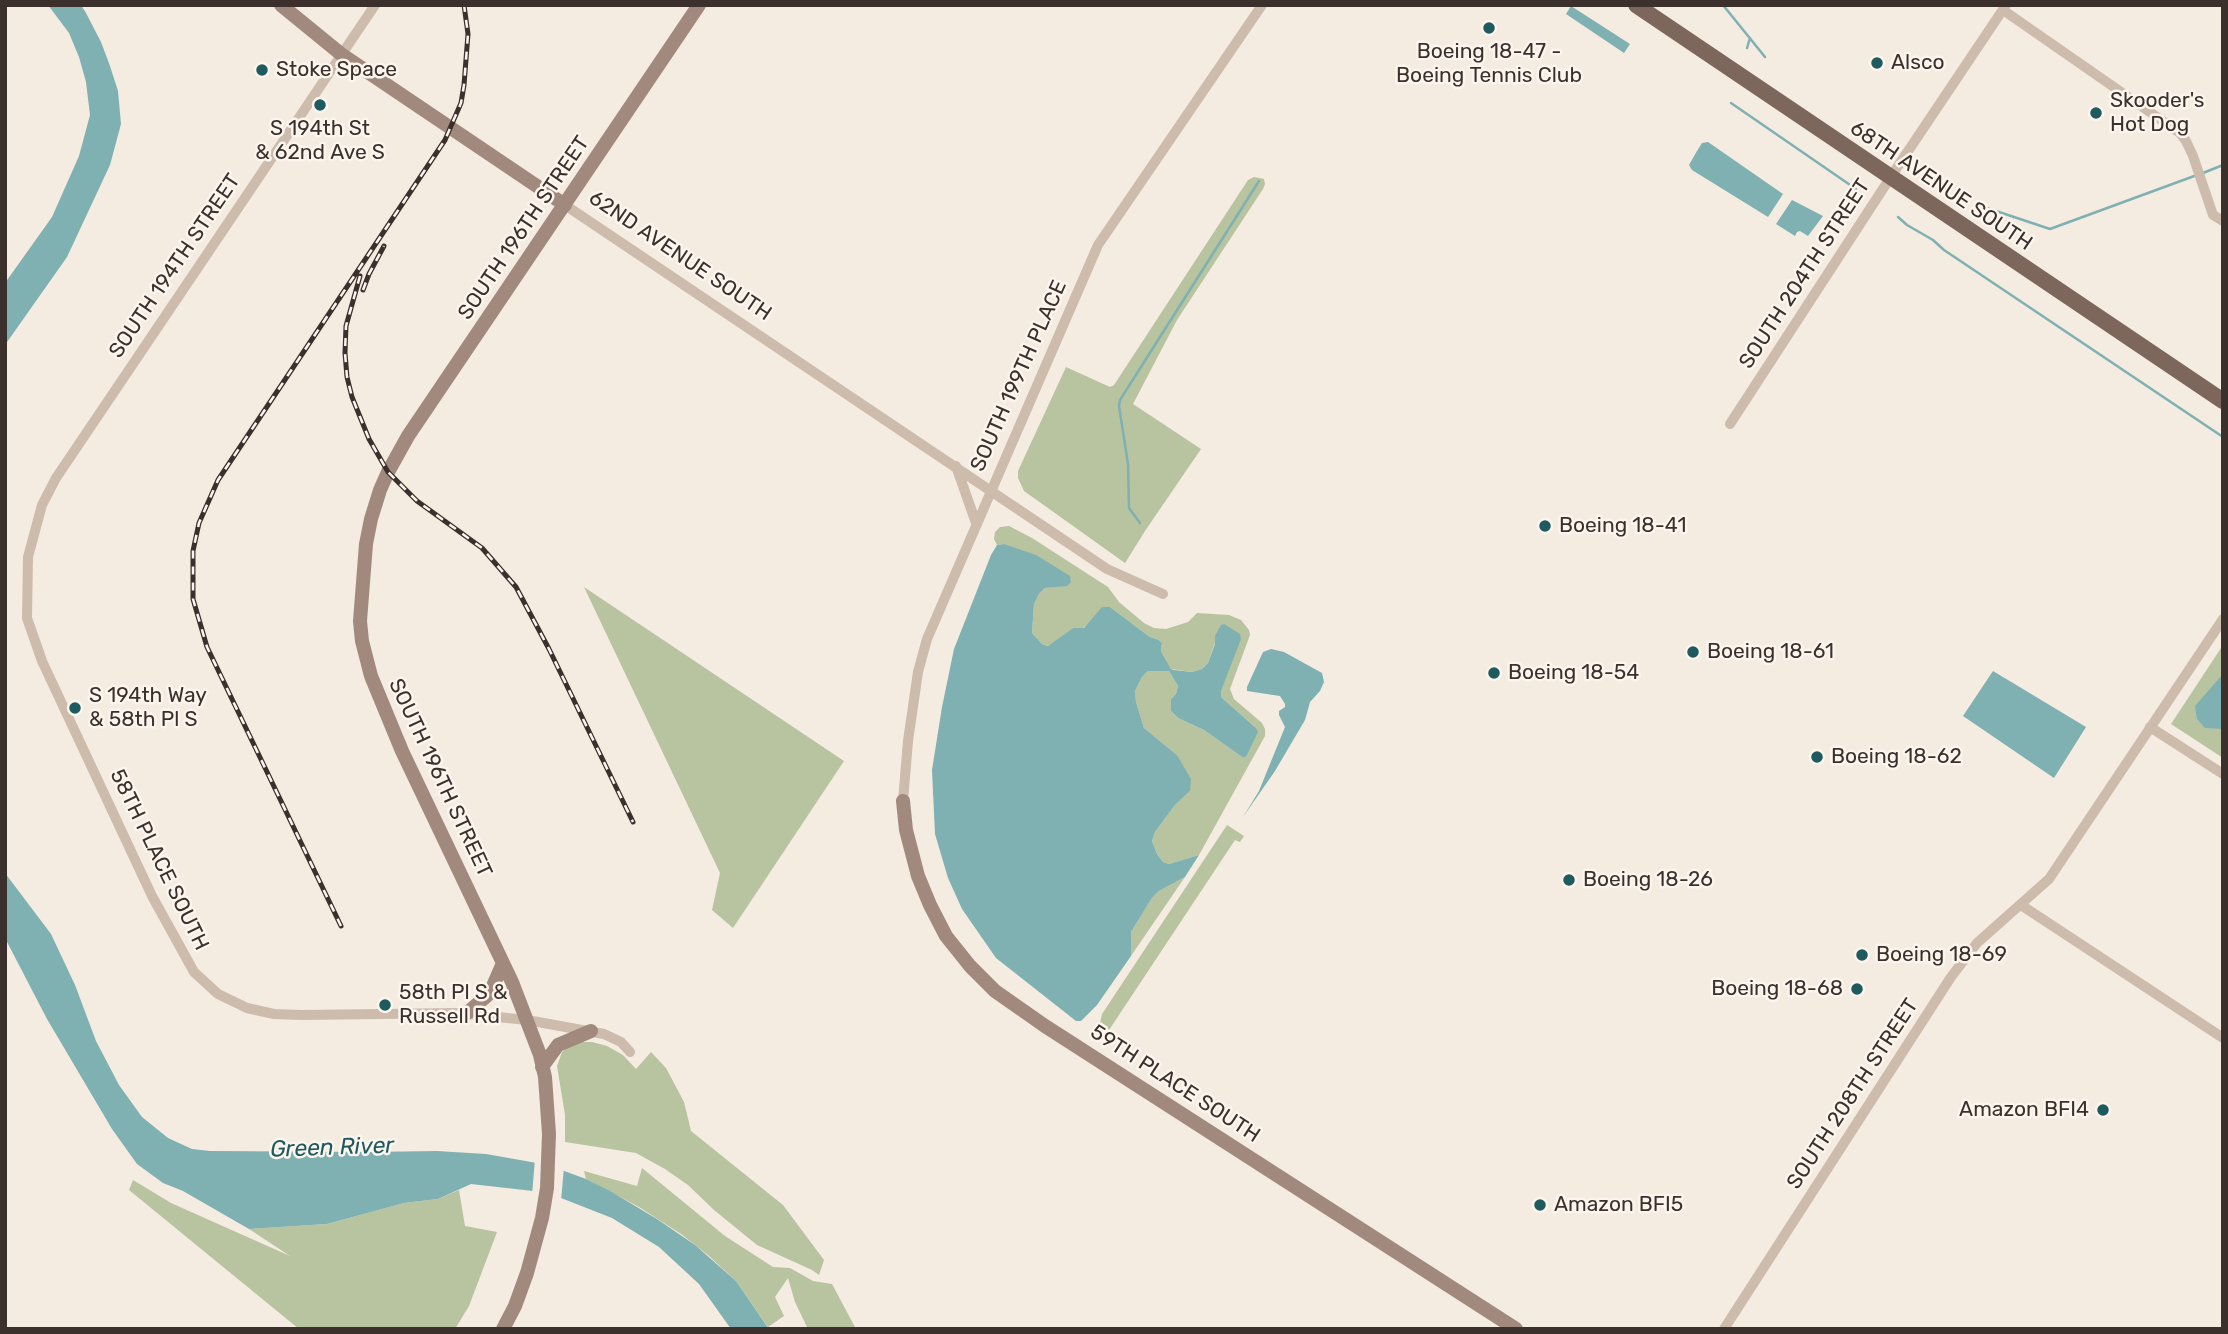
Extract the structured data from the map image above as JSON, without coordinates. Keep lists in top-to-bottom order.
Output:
{
  "streets": {
    "main road": [
      "68TH AVENUE SOUTH",
      "SOUTH 196TH STREET",
      "62ND AVENUE SOUTH",
      "59TH PLACE SOUTH"
    ],
    "street": [
      "SOUTH 194TH STREET",
      "SOUTH 204TH STREET",
      "SOUTH 199TH PLACE",
      "58TH PLACE SOUTH",
      "SOUTH 208TH STREET"
    ]
  },
  "crossings": [
    ["68TH AVENUE SOUTH", "SOUTH 204TH STREET"],
    ["SOUTH 196TH STREET", "62ND AVENUE SOUTH"],
    ["SOUTH 196TH STREET", "58TH PLACE SOUTH"],
    ["62ND AVENUE SOUTH", "SOUTH 194TH STREET"],
    ["62ND AVENUE SOUTH", "SOUTH 199TH PLACE"],
    ["SOUTH 194TH STREET", "58TH PLACE SOUTH"],
    ["SOUTH 199TH PLACE", "59TH PLACE SOUTH"]
  ],
  "water": ["Green River"],
  "places": [
    "Boeing 18-47 - Boeing Tennis Club",
    "Alsco",
    "Stoke Space",
    "S 194th St & 62nd Ave S",
    "Skooder's Hot Dog",
    "Boeing 18-41",
    "Boeing 18-61",
    "Boeing 18-54",
    "S 194th Way & 58th Pl S",
    "Boeing 18-62",
    "Boeing 18-26",
    "Boeing 18-69",
    "Boeing 18-68",
    "58th Pl S & Russell Rd",
    "Amazon BFI4",
    "Amazon BFI5"
  ]
}
